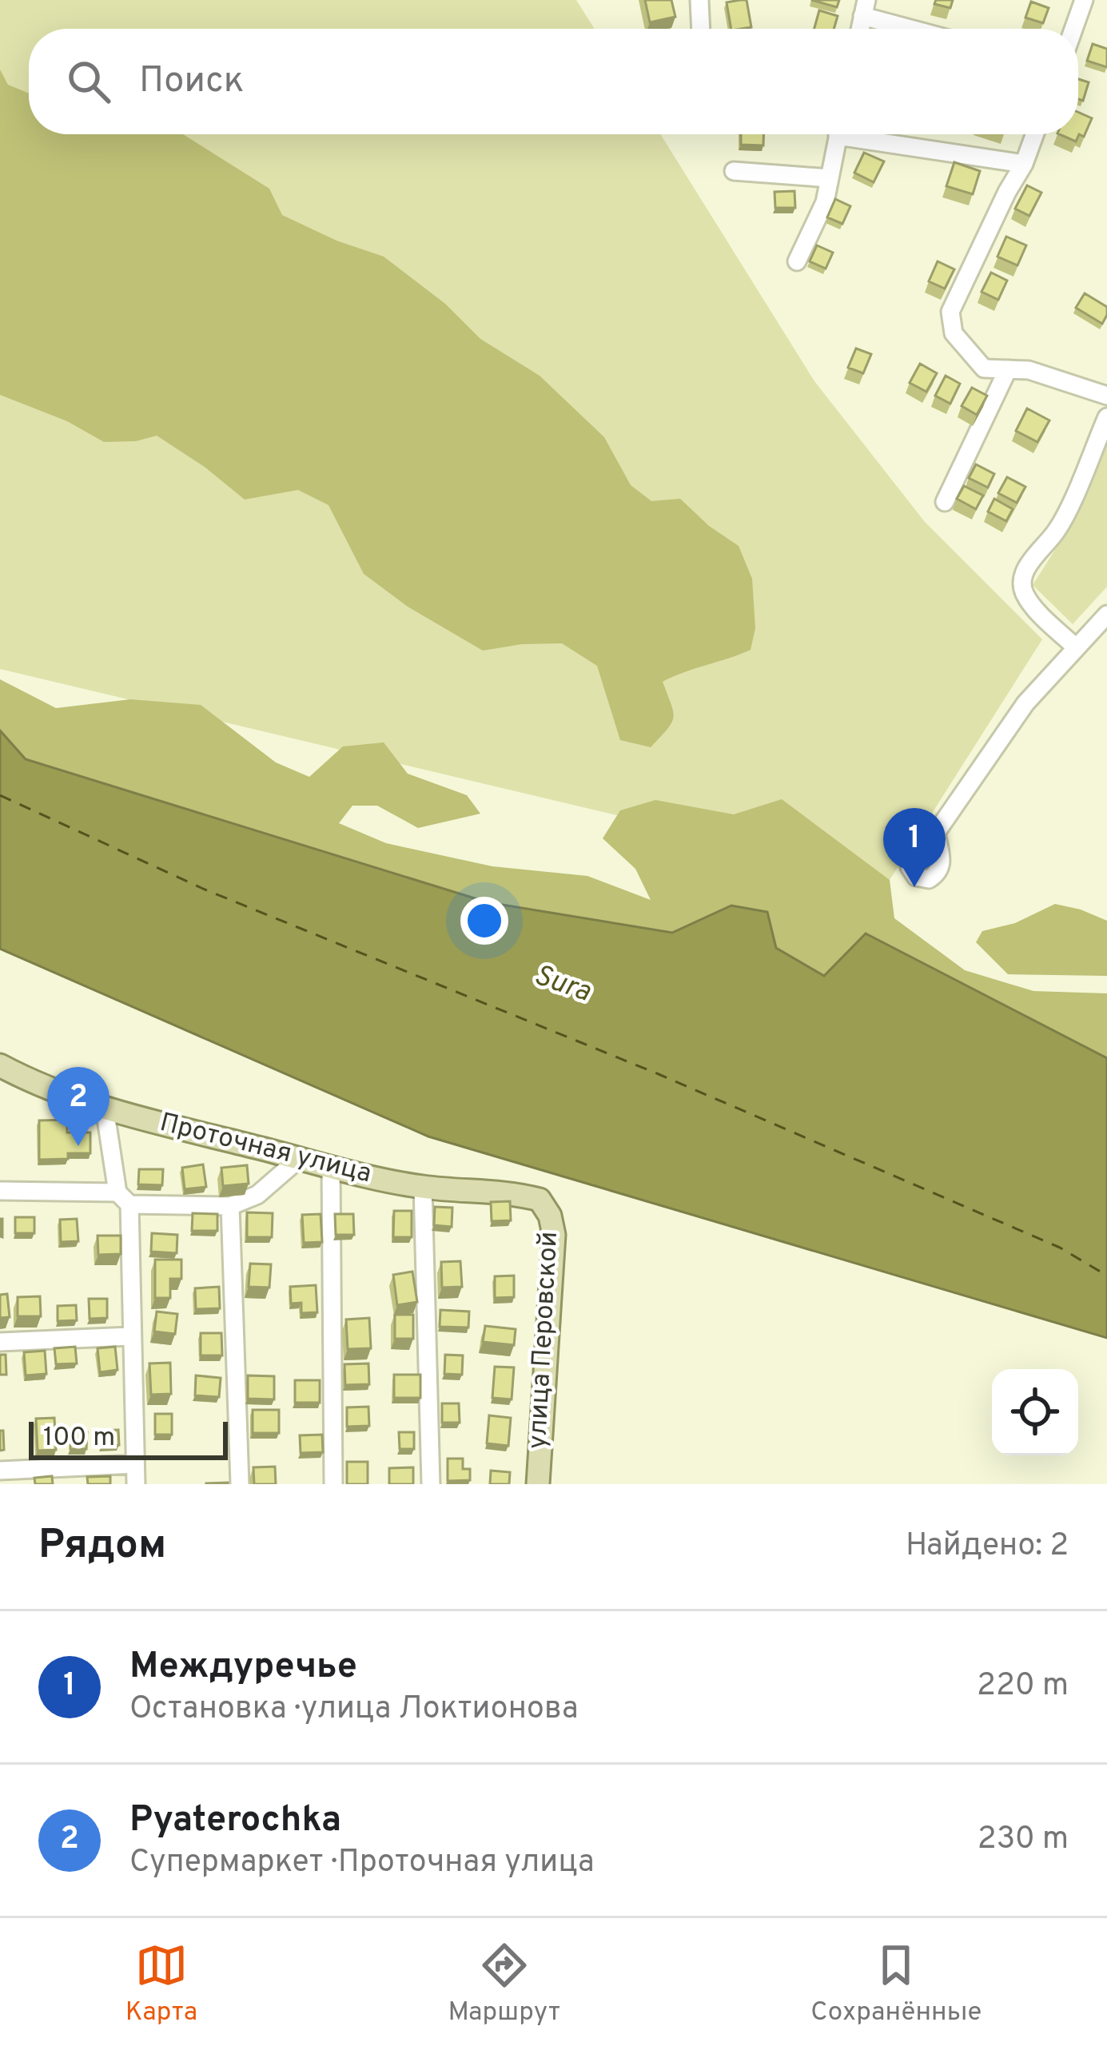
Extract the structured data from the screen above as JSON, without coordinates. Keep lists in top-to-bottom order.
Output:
{
  "streets": {
    "main road": ["Проточная улица", "улица Перовской"]
  },
  "crossings": [
    ["Проточная улица", "улица Перовской"]
  ],
  "water": ["Sura"],
  "scale_bar": "100 m",
  "page": {
    "search": "Поиск",
    "pins": ["1", "2"],
    "scale": "100 m",
    "heading": ["Рядом", "Найдено: 2"],
    "list": [
      {
        "mark": "1",
        "name": "Междуречье",
        "note": "Остановка · улица Локтионова",
        "value": "220 m"
      },
      {
        "mark": "2",
        "name": "Pyaterochka",
        "note": "Супермаркет · Проточная улица",
        "value": "230 m"
      }
    ],
    "nav": ["Карта", "Маршрут", "Сохранённые"]
  }
}
